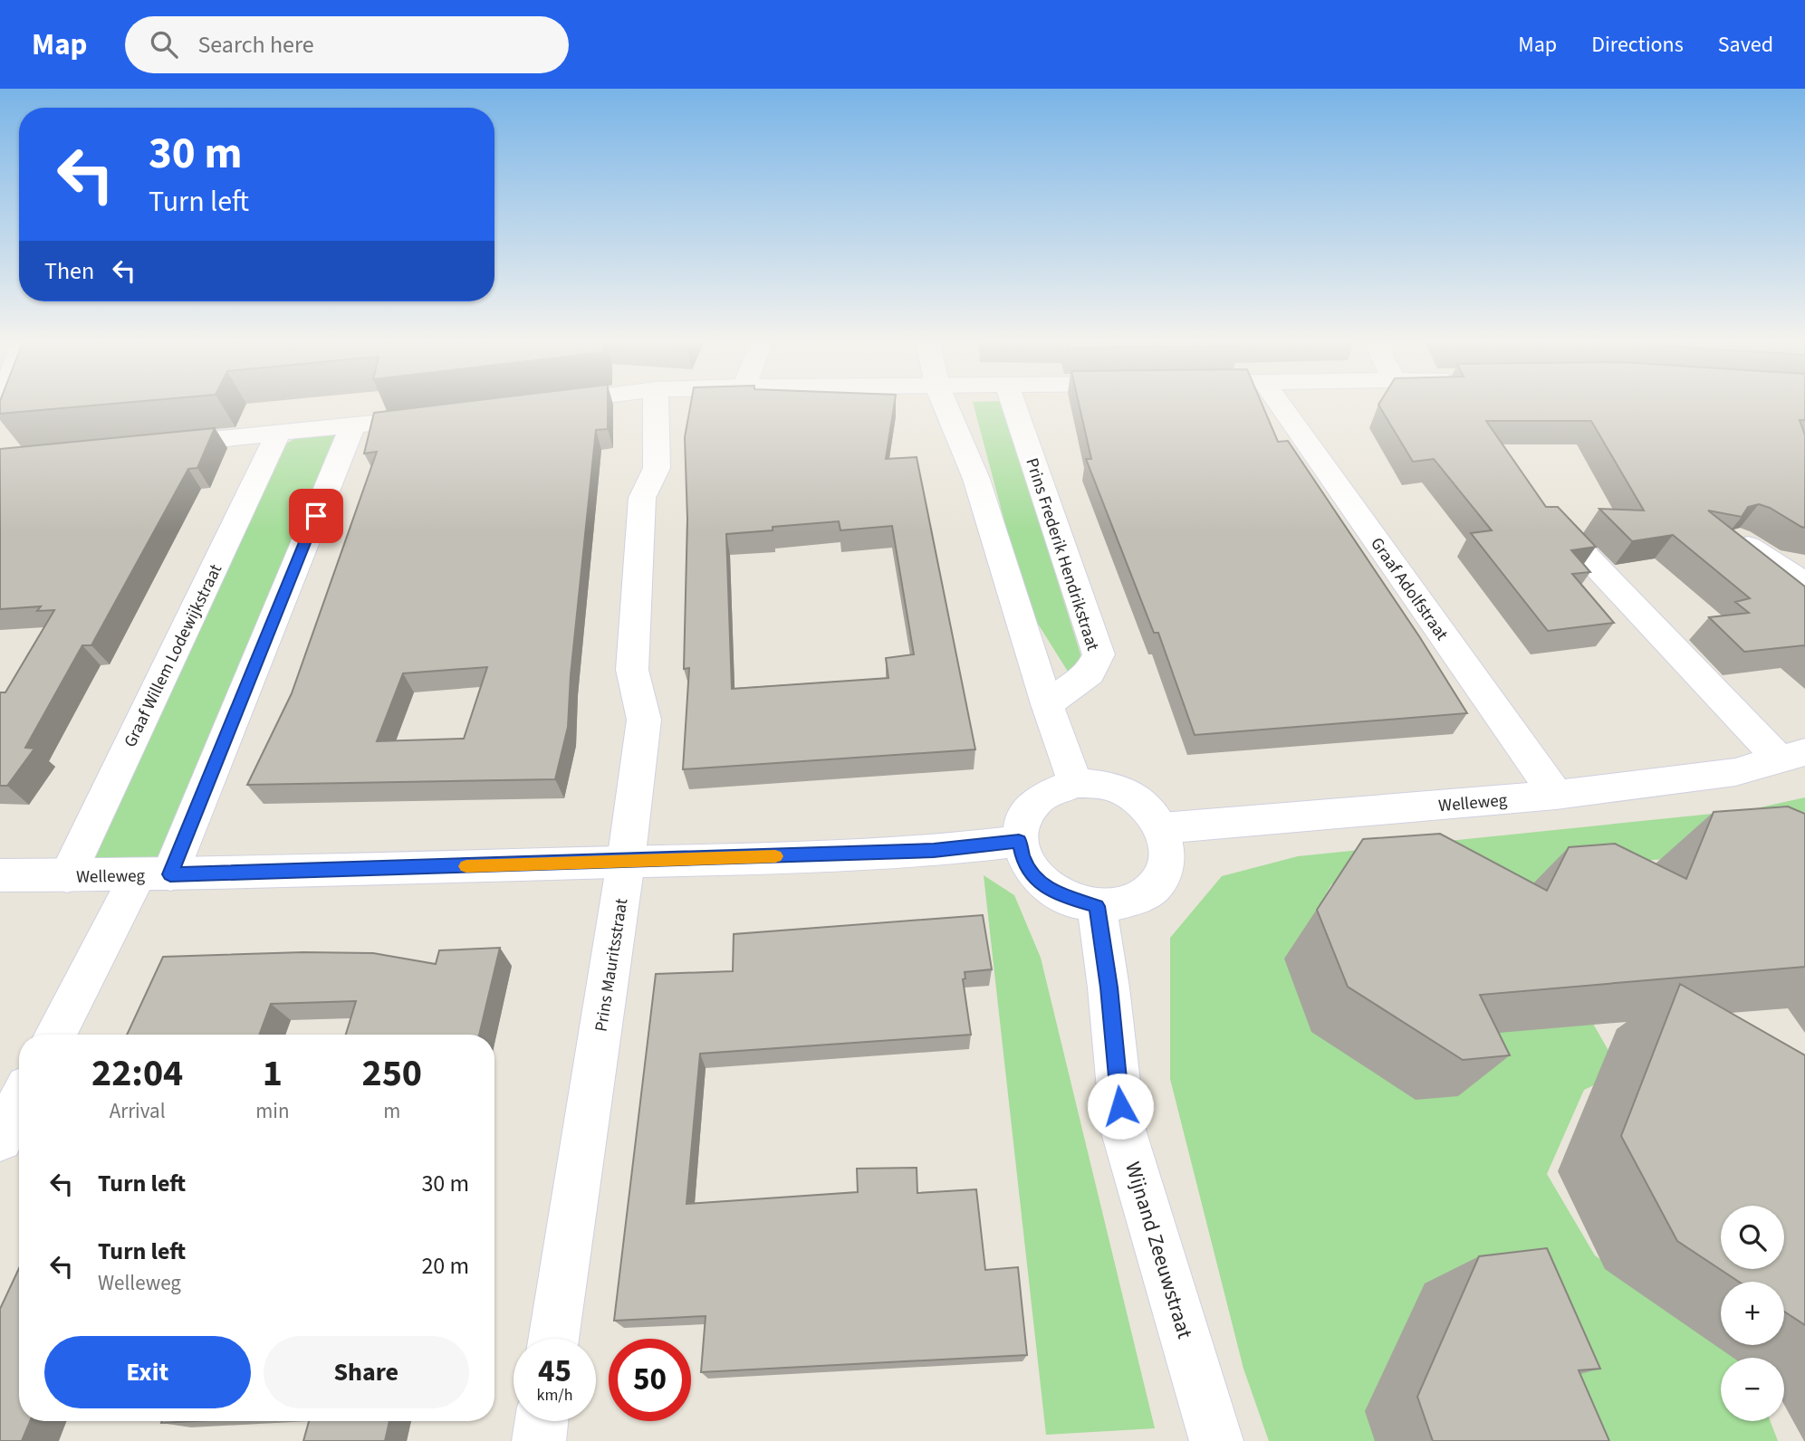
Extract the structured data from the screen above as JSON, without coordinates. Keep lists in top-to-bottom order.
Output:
{
  "streets": {
    "street": [
      "Prins Frederik Hendrikstraat",
      "Graaf Adolfstraat",
      "Graaf Willem Lodewijkstraat",
      "Welleweg",
      "Prins Mauritsstraat",
      "Wijnand Zeeuwstraat"
    ]
  },
  "crossings": [
    ["Graaf Adolfstraat", "Welleweg"],
    ["Graaf Willem Lodewijkstraat", "Welleweg"],
    ["Welleweg", "Prins Mauritsstraat"],
    ["Welleweg", "Wijnand Zeeuwstraat"]
  ],
  "page": {
    "header": "Map",
    "search": "Search here",
    "nav": ["Map", "Directions", "Saved"],
    "turn": ["30 m", "Turn left"],
    "then": "Then",
    "eta": [
      "22:04",
      "Arrival",
      "1",
      "min",
      "250",
      "m"
    ],
    "list": [
      {
        "name": "Turn left",
        "value": "30 m"
      },
      {
        "name": "Turn left",
        "note": "Welleweg",
        "value": "20 m"
      }
    ],
    "map_buttons": ["+", "−"],
    "buttons": ["Exit", "Share"],
    "speed": "45 km/h",
    "limit": "50"
  }
}
